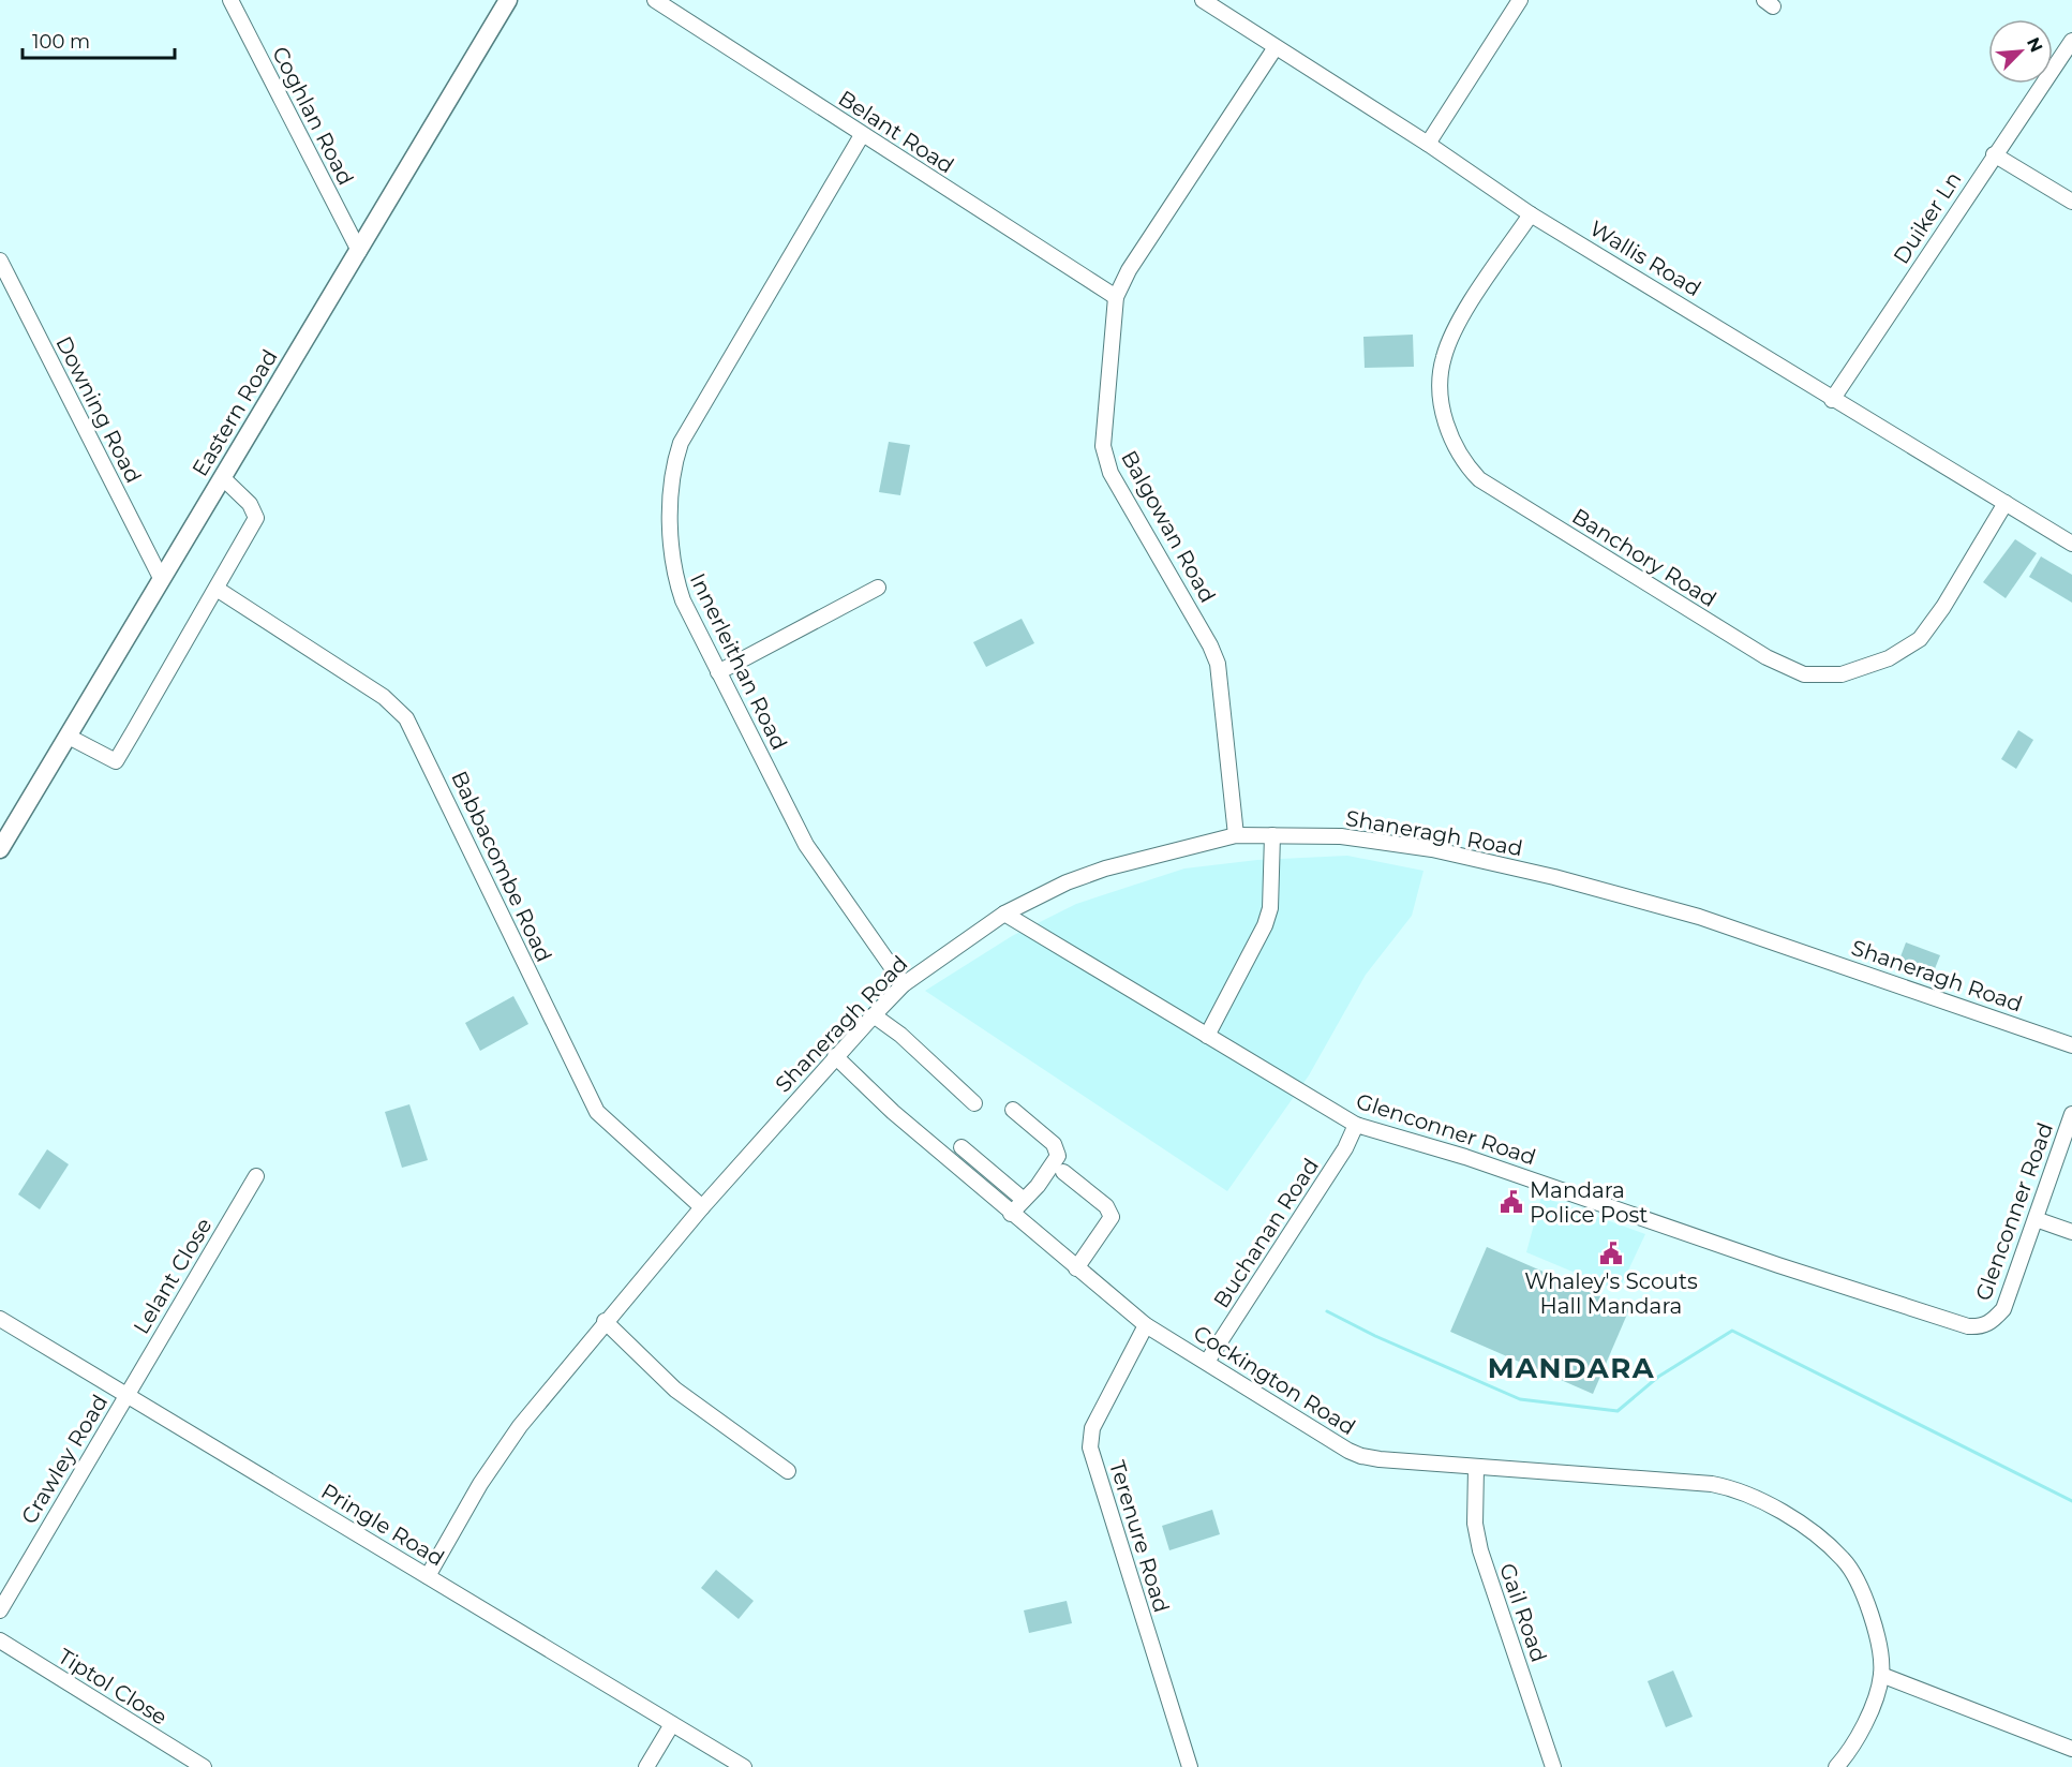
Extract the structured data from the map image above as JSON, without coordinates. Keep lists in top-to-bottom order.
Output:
{
  "streets": {
    "main road": ["Eastern Road"],
    "street": [
      "Coghlan Road",
      "Belant Road",
      "Duiker Ln",
      "Wallis Road",
      "Downing Road",
      "Balgowan Road",
      "Banchory Road",
      "Innerleithan Road",
      "Shaneragh Road",
      "Babbacombe Road",
      "Glenconner Road",
      "Buchanan Road",
      "Lelant Close",
      "Cockington Road",
      "Crawley Road",
      "Pringle Road",
      "Terenure Road",
      "Gail Road",
      "Tiptol Close"
    ]
  },
  "crossings": [
    ["Coghlan Road", "Eastern Road"],
    ["Belant Road", "Balgowan Road"],
    ["Belant Road", "Innerleithan Road"],
    ["Duiker Ln", "Wallis Road"],
    ["Wallis Road", "Balgowan Road"],
    ["Wallis Road", "Banchory Road"],
    ["Downing Road", "Eastern Road"],
    ["Balgowan Road", "Shaneragh Road"],
    ["Innerleithan Road", "Shaneragh Road"],
    ["Shaneragh Road", "Babbacombe Road"],
    ["Shaneragh Road", "Glenconner Road"],
    ["Shaneragh Road", "Cockington Road"],
    ["Shaneragh Road", "Pringle Road"],
    ["Glenconner Road", "Buchanan Road"],
    ["Buchanan Road", "Cockington Road"],
    ["Lelant Close", "Crawley Road"],
    ["Lelant Close", "Pringle Road"],
    ["Cockington Road", "Terenure Road"],
    ["Cockington Road", "Gail Road"],
    ["Crawley Road", "Pringle Road"]
  ],
  "districts": ["MANDARA"],
  "places": {
    "public building": ["Mandara Police Post", "Whaley's Scouts Hall Mandara"]
  },
  "scale_bar": "100 m",
  "north": "top right"
}
